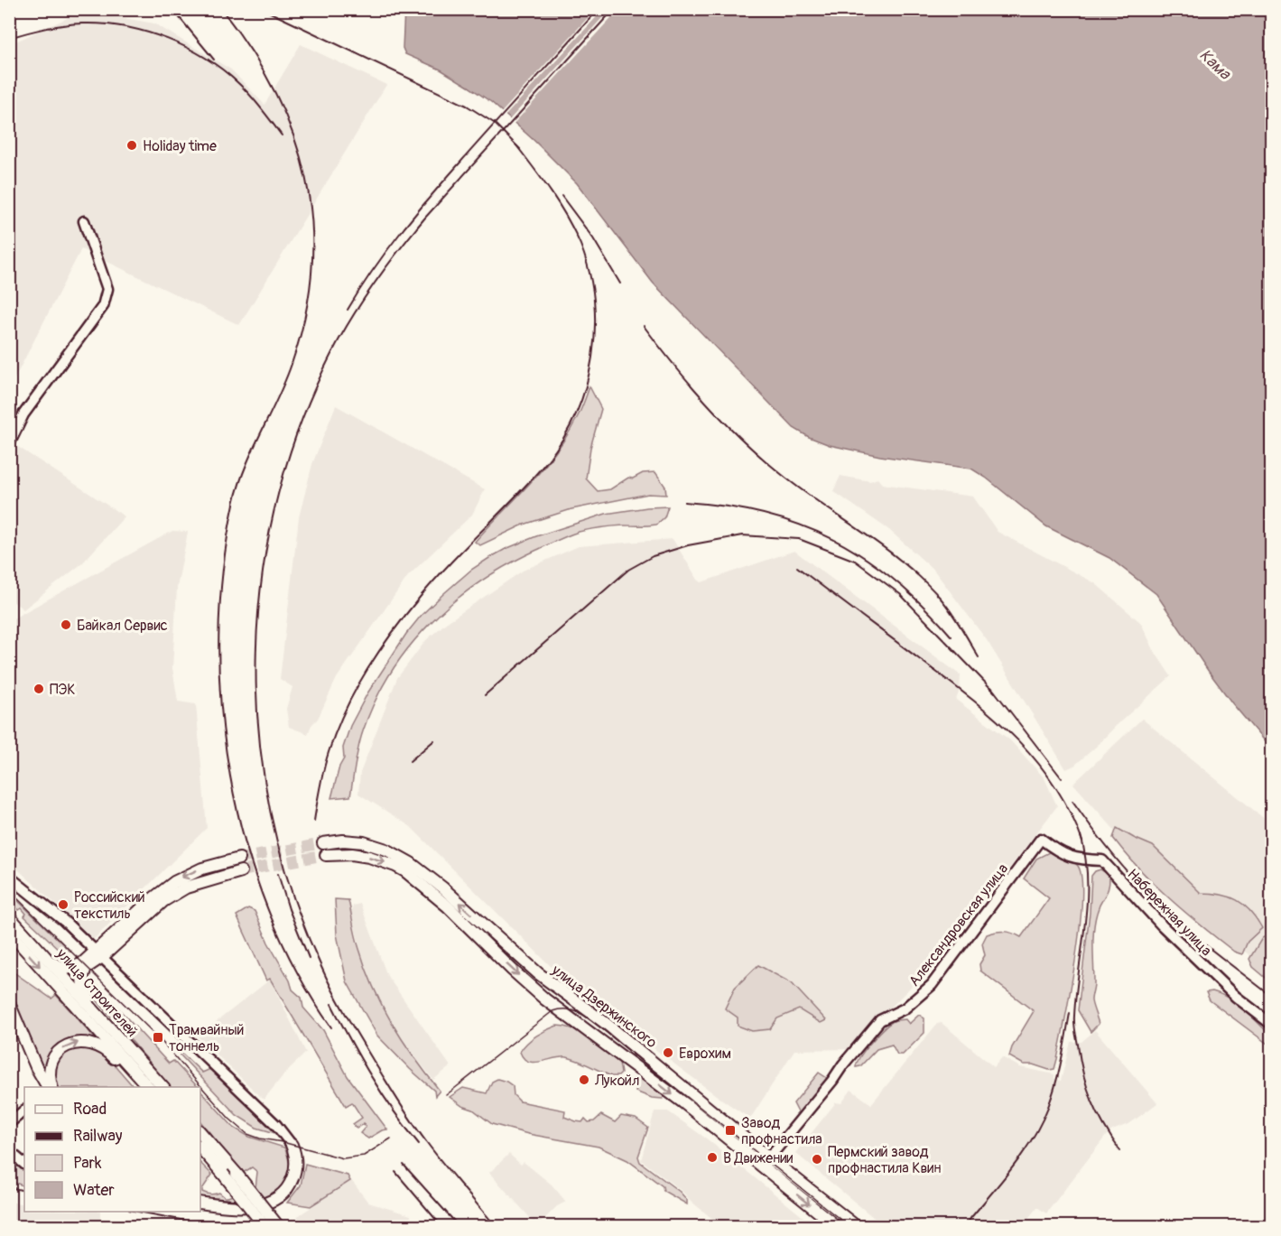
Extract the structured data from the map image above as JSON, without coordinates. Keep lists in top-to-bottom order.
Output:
{
  "streets": {
    "main road": ["улица Строителей", "улица Дзержинского"],
    "street": ["Набережная улица", "Александровская улица"]
  },
  "crossings": [
    ["Набережная улица", "Александровская улица"],
    ["Александровская улица", "улица Дзержинского"]
  ],
  "water": ["Кама"],
  "places": {
    "other": [
      "Holiday time",
      "Байкал Сервис",
      "ПЭК",
      "Российский текстиль",
      "Еврохим",
      "Лукойл",
      "В Движении",
      "Пермский завод профнастила Квин"
    ],
    "transit": ["Трамвайный тоннель", "Завод профнастила"]
  },
  "legend": [
    "Road",
    "Railway",
    "Park",
    "Water"
  ]
}
